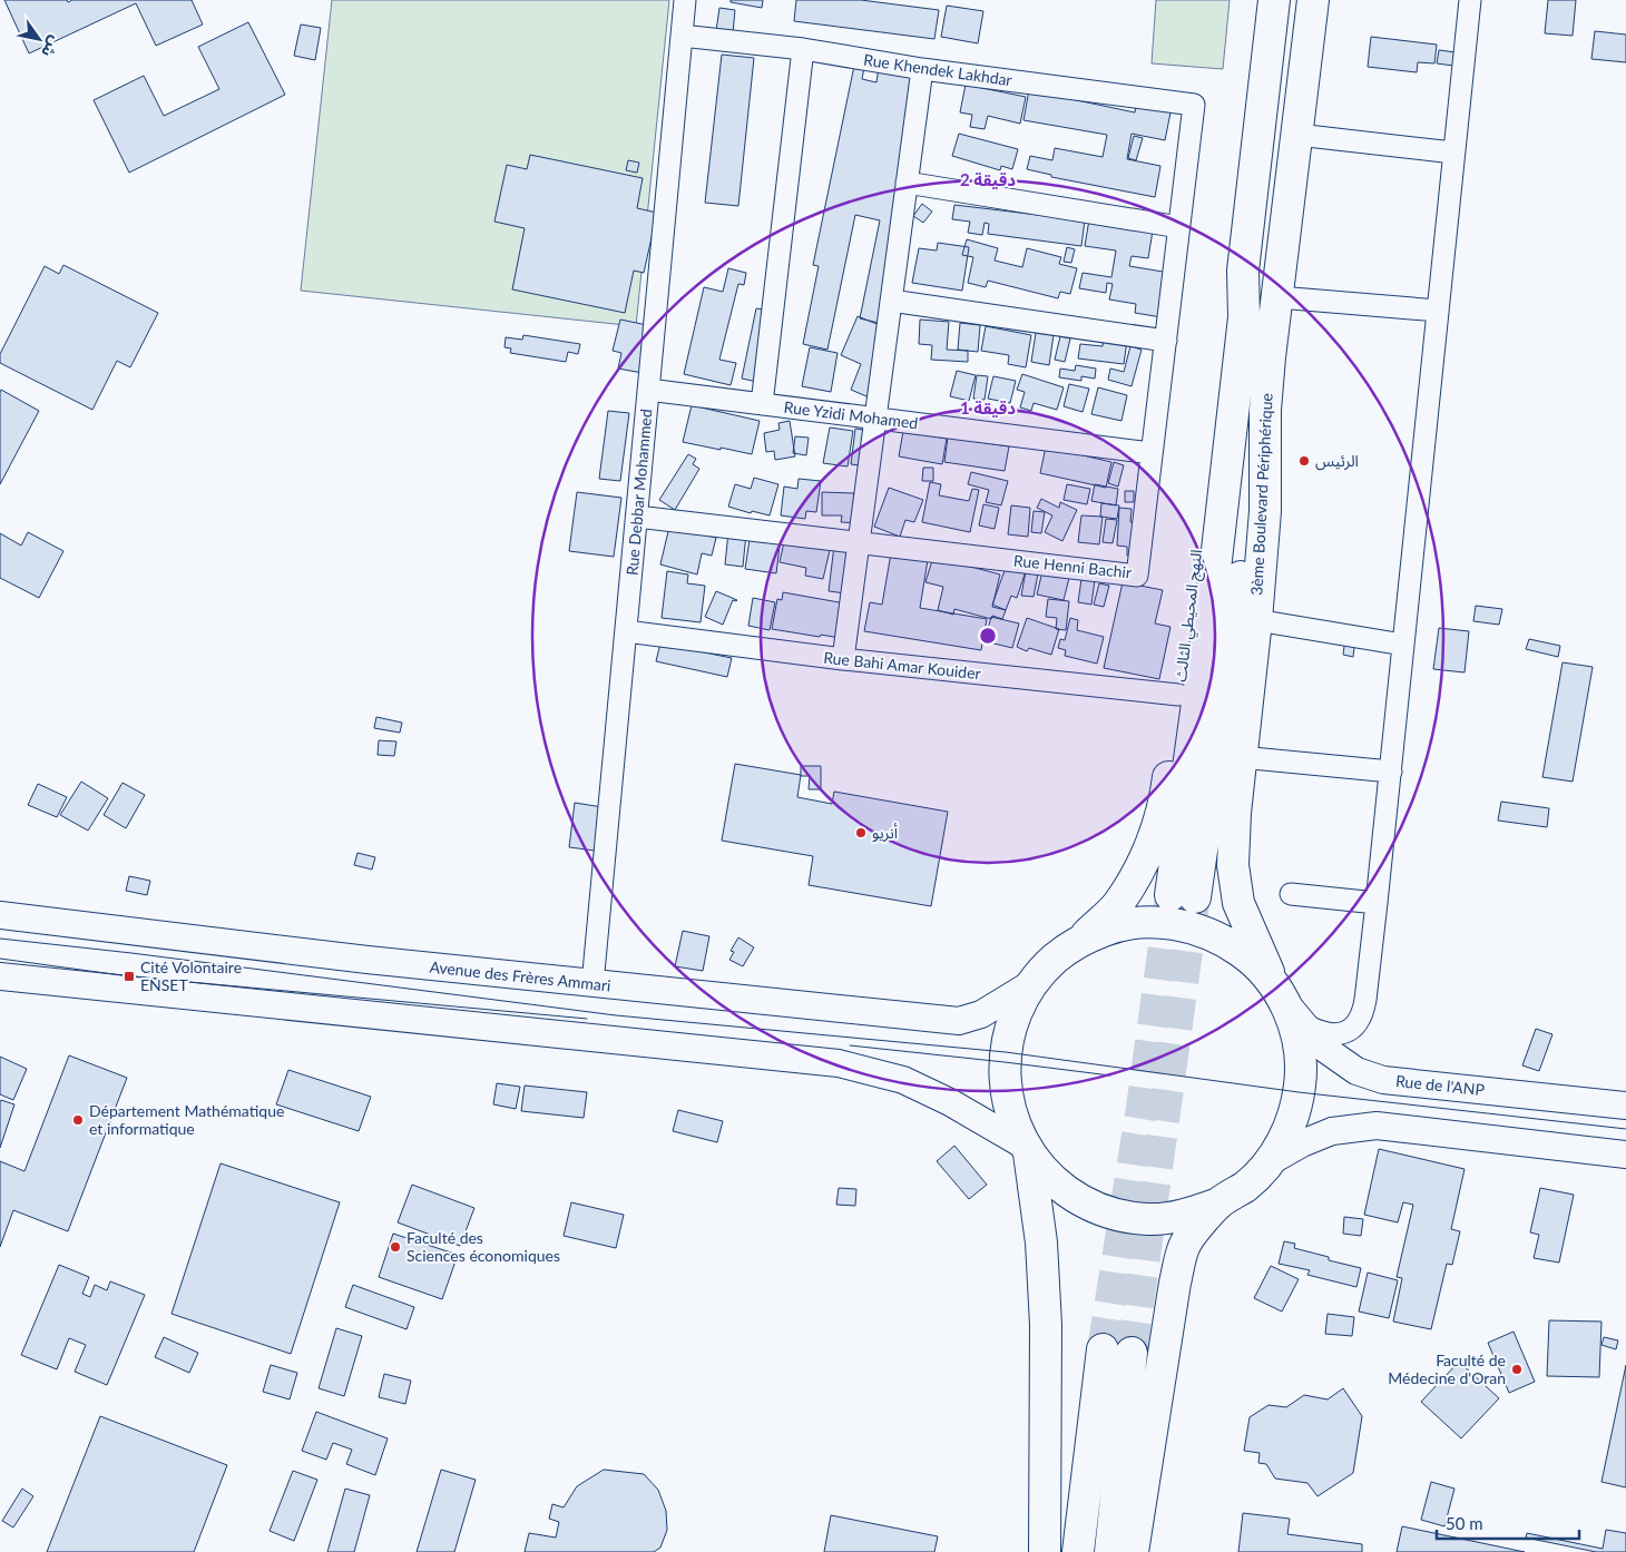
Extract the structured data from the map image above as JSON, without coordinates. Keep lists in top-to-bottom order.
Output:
{
  "streets": {
    "highway": ["3ème Boulevard Périphérique", "النهج المحيطي الثالث"],
    "main road": ["Avenue des Frères Ammari", "Rue de l'ANP"],
    "street": [
      "Rue Khendek Lakhdar",
      "Rue Yzidi Mohamed",
      "Rue Debbar Mohammed",
      "Rue Henni Bachir",
      "Rue Bahi Amar Kouider"
    ]
  },
  "crossings": [
    ["Rue Khendek Lakhdar", "Rue Debbar Mohammed"],
    ["Rue Khendek Lakhdar", "Rue Henni Bachir"],
    ["Rue Yzidi Mohamed", "Rue Debbar Mohammed"],
    ["Rue Yzidi Mohamed", "Rue Henni Bachir"],
    ["Rue Debbar Mohammed", "Rue Henni Bachir"],
    ["Rue Debbar Mohammed", "Rue Bahi Amar Kouider"],
    ["Rue Debbar Mohammed", "Avenue des Frères Ammari"],
    ["3ème Boulevard Périphérique", "النهج المحيطي الثالث"],
    ["3ème Boulevard Périphérique", "Rue de l'ANP"],
    ["النهج المحيطي الثالث", "Rue Bahi Amar Kouider"]
  ],
  "places": {
    "other": [
      "الرئيس",
      "أنريو",
      "Département Mathématique et informatique",
      "Faculté des Sciences économiques",
      "Faculté de Médecine d'Oran"
    ],
    "transit": ["Cité Volontaire ENSET"]
  },
  "scale_bar": "50 m",
  "north": "bottom right",
  "rings": ["2 دقيقة", "1 دقيقة"]
}
